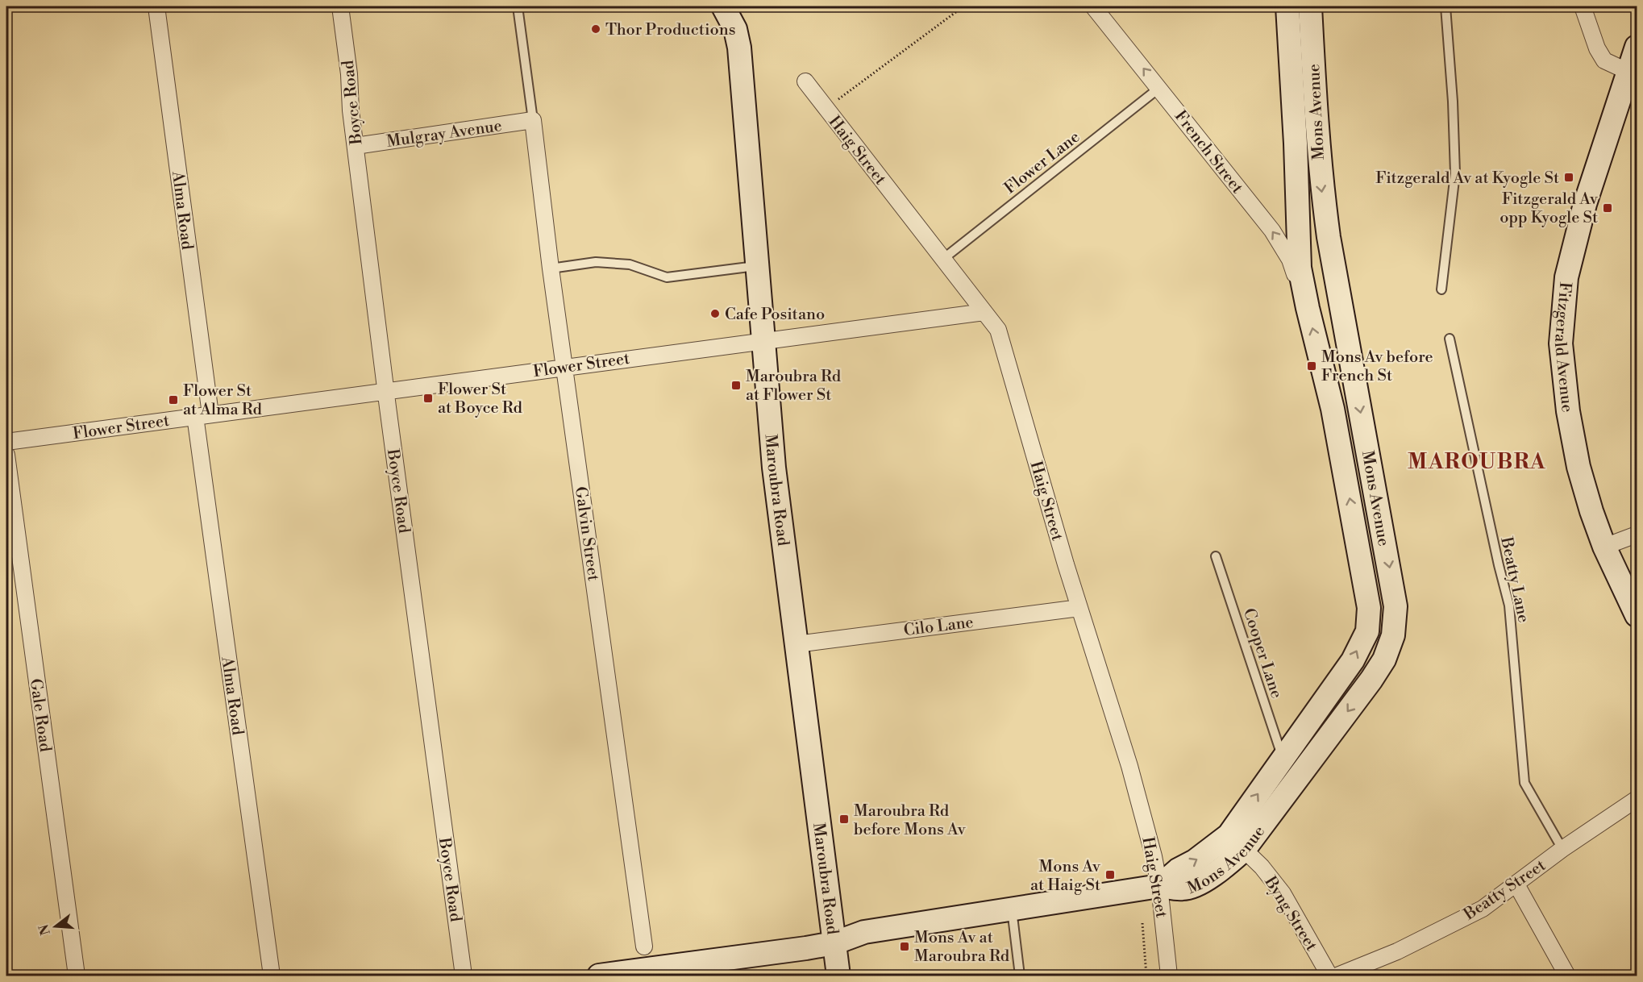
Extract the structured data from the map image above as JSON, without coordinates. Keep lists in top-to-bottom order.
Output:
{
  "streets": {
    "street": [
      "Boyce Road",
      "Mons Avenue",
      "Mulgray Avenue",
      "Haig Street",
      "French Street",
      "Alma Road",
      "Fitzgerald Avenue",
      "Flower Street",
      "Maroubra Road",
      "Galvin Street",
      "Cilo Lane",
      "Gale Road",
      "Beatty Street",
      "Byng Street"
    ],
    "lane": ["Flower Lane", "Beatty Lane", "Cooper Lane"]
  },
  "crossings": [
    ["Boyce Road", "Mulgray Avenue"],
    ["Boyce Road", "Flower Street"],
    ["Mons Avenue", "Haig Street"],
    ["Mons Avenue", "French Street"],
    ["Mons Avenue", "Maroubra Road"],
    ["Mons Avenue", "Cooper Lane"],
    ["Mons Avenue", "Byng Street"],
    ["Mulgray Avenue", "Galvin Street"],
    ["Haig Street", "Flower Lane"],
    ["Haig Street", "Flower Street"],
    ["Haig Street", "Cilo Lane"],
    ["French Street", "Flower Lane"],
    ["Alma Road", "Flower Street"],
    ["Flower Street", "Maroubra Road"],
    ["Flower Street", "Galvin Street"],
    ["Maroubra Road", "Cilo Lane"],
    ["Beatty Lane", "Beatty Street"]
  ],
  "one_way": ["French Street"],
  "districts": ["MAROUBRA"],
  "places": {
    "other": ["Thor Productions", "Cafe Positano"],
    "transit": [
      "Fitzgerald Av at Kyogle St",
      "Fitzgerald Av opp Kyogle St",
      "Mons Av before French St",
      "Maroubra Rd at Flower St",
      "Flower St at Boyce Rd",
      "Flower St at Alma Rd",
      "Maroubra Rd before Mons Av",
      "Mons Av at Haig St",
      "Mons Av at Maroubra Rd"
    ]
  },
  "north": "left"
}
